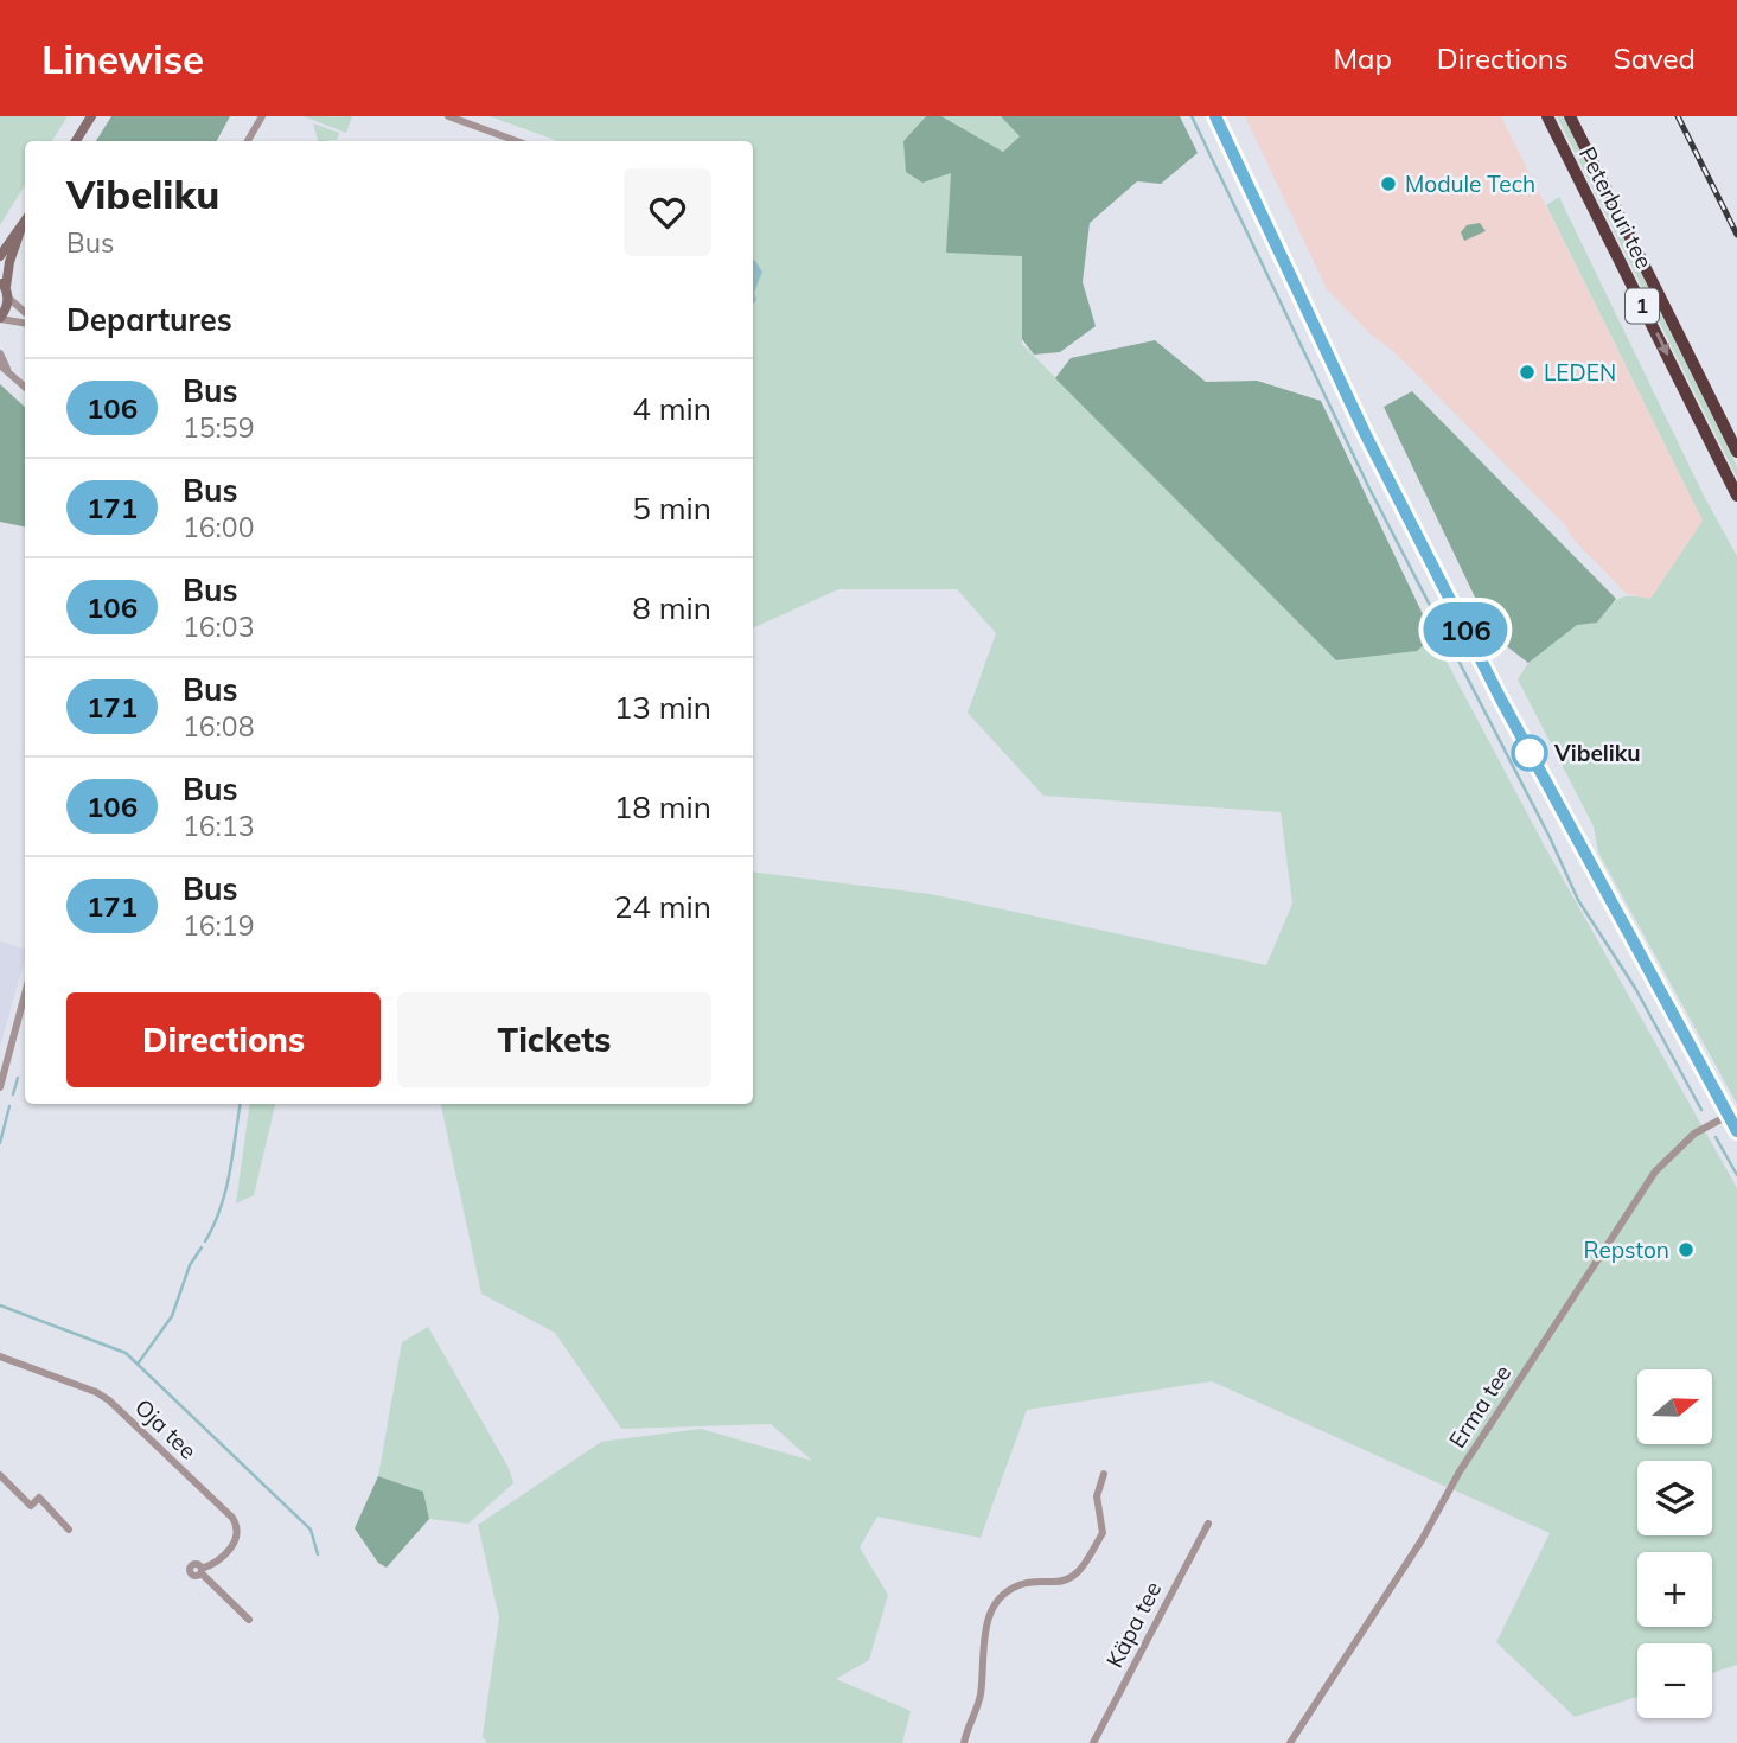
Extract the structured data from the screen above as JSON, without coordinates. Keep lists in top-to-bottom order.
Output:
{
  "streets": {
    "highway": ["Peterburi tee", "1"],
    "street": ["Erma tee", "Oja tee", "Käpa tee"]
  },
  "places": [
    "Module Tech",
    "LEDEN",
    "Vibeliku",
    "Repston"
  ],
  "lines": ["bus line 106"],
  "north": "right",
  "page": {
    "header": "Linewise",
    "nav": ["Map", "Directions", "Saved"],
    "on_map": "106",
    "heading": [
      ["Vibeliku", "Bus"],
      "Departures"
    ],
    "list": [
      {
        "mark": "106",
        "name": "Bus",
        "note": "15:59",
        "value": "4 min"
      },
      {
        "mark": "171",
        "name": "Bus",
        "note": "16:00",
        "value": "5 min"
      },
      {
        "mark": "106",
        "name": "Bus",
        "note": "16:03",
        "value": "8 min"
      },
      {
        "mark": "171",
        "name": "Bus",
        "note": "16:08",
        "value": "13 min"
      },
      {
        "mark": "106",
        "name": "Bus",
        "note": "16:13",
        "value": "18 min"
      },
      {
        "mark": "171",
        "name": "Bus",
        "note": "16:19",
        "value": "24 min"
      }
    ],
    "buttons": ["Directions", "Tickets"],
    "map_buttons": ["+", "−"]
  }
}
